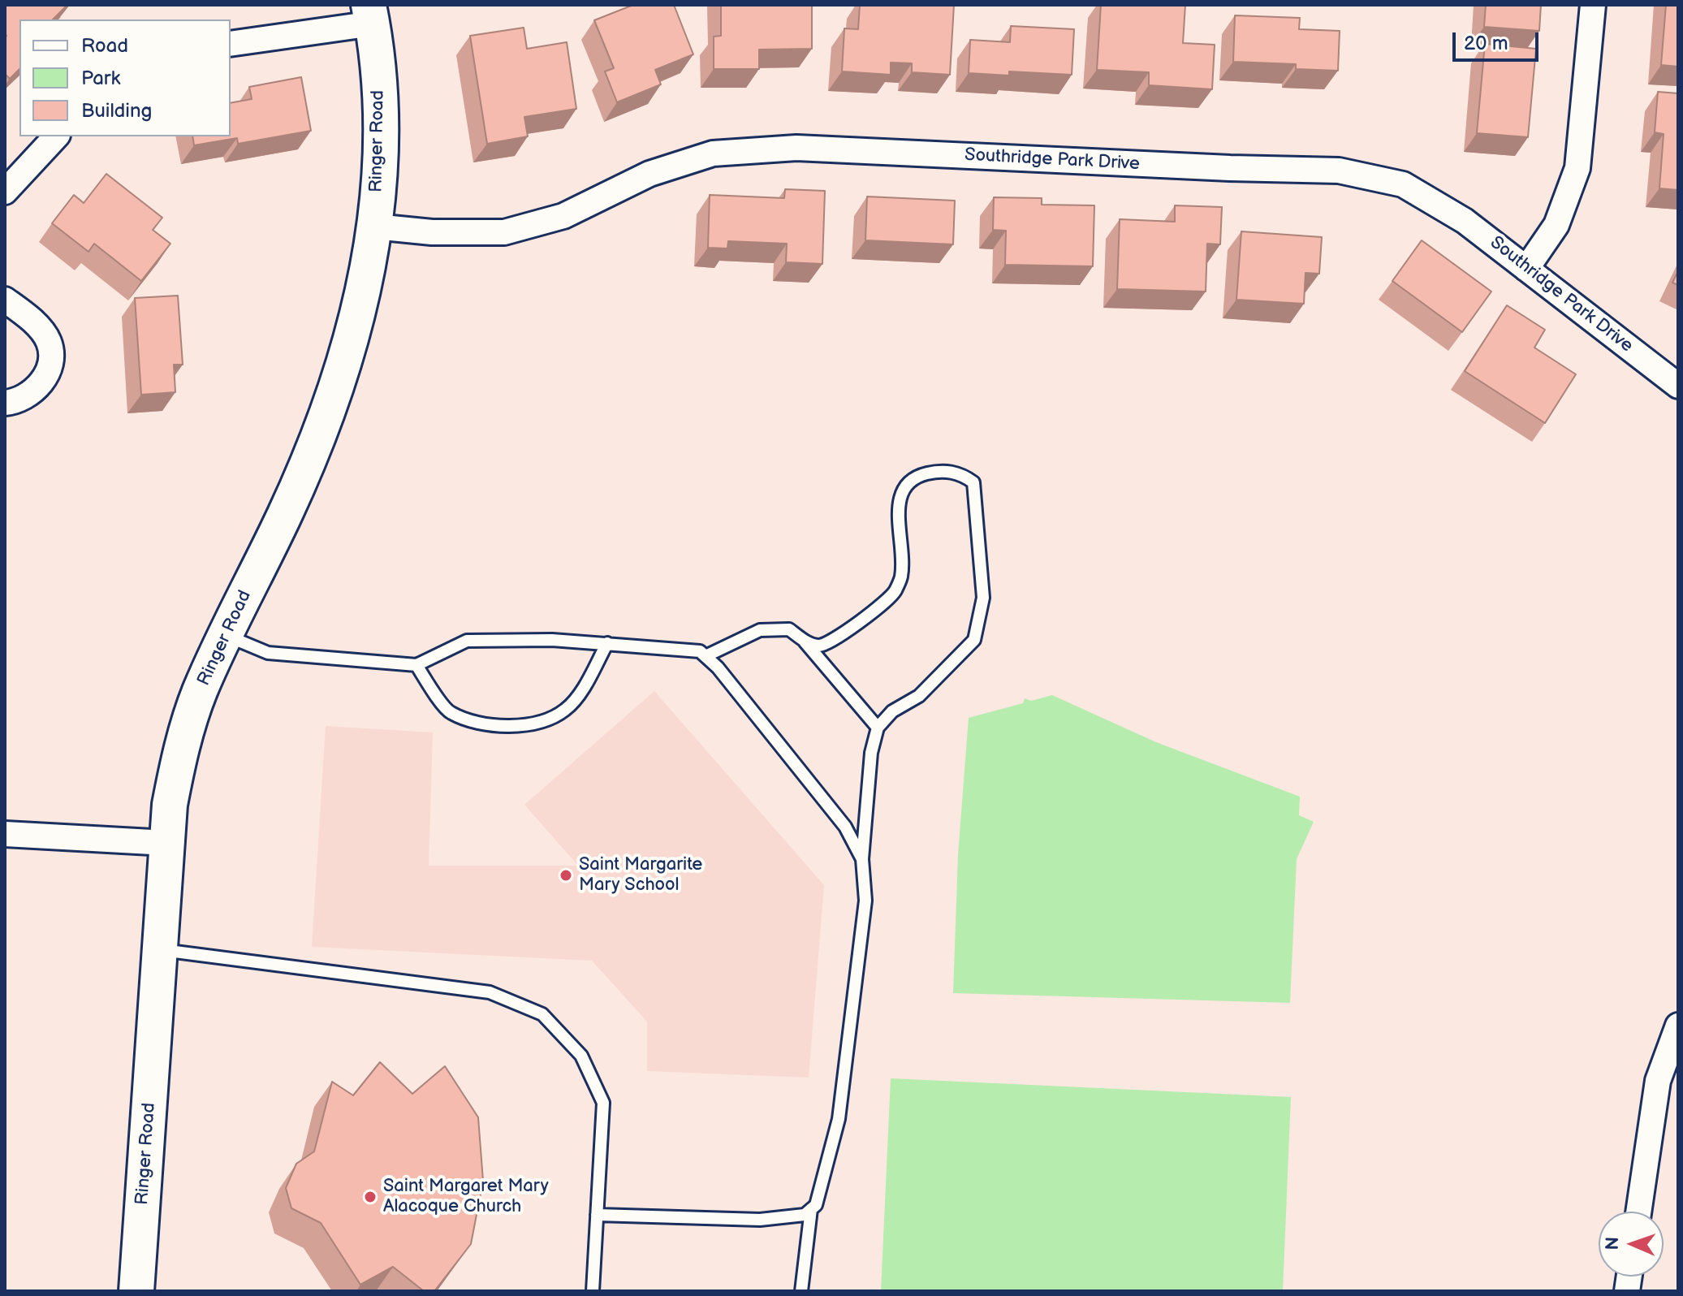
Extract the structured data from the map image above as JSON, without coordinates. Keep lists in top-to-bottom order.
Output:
{
  "streets": {
    "street": ["Ringer Road", "Southridge Park Drive"]
  },
  "crossings": [
    ["Ringer Road", "Southridge Park Drive"]
  ],
  "places": ["Saint Margarite Mary School", "Saint Margaret Mary Alacoque Church"],
  "legend": ["Road", "Park", "Building"],
  "scale_bar": "20 m",
  "north": "left"
}
